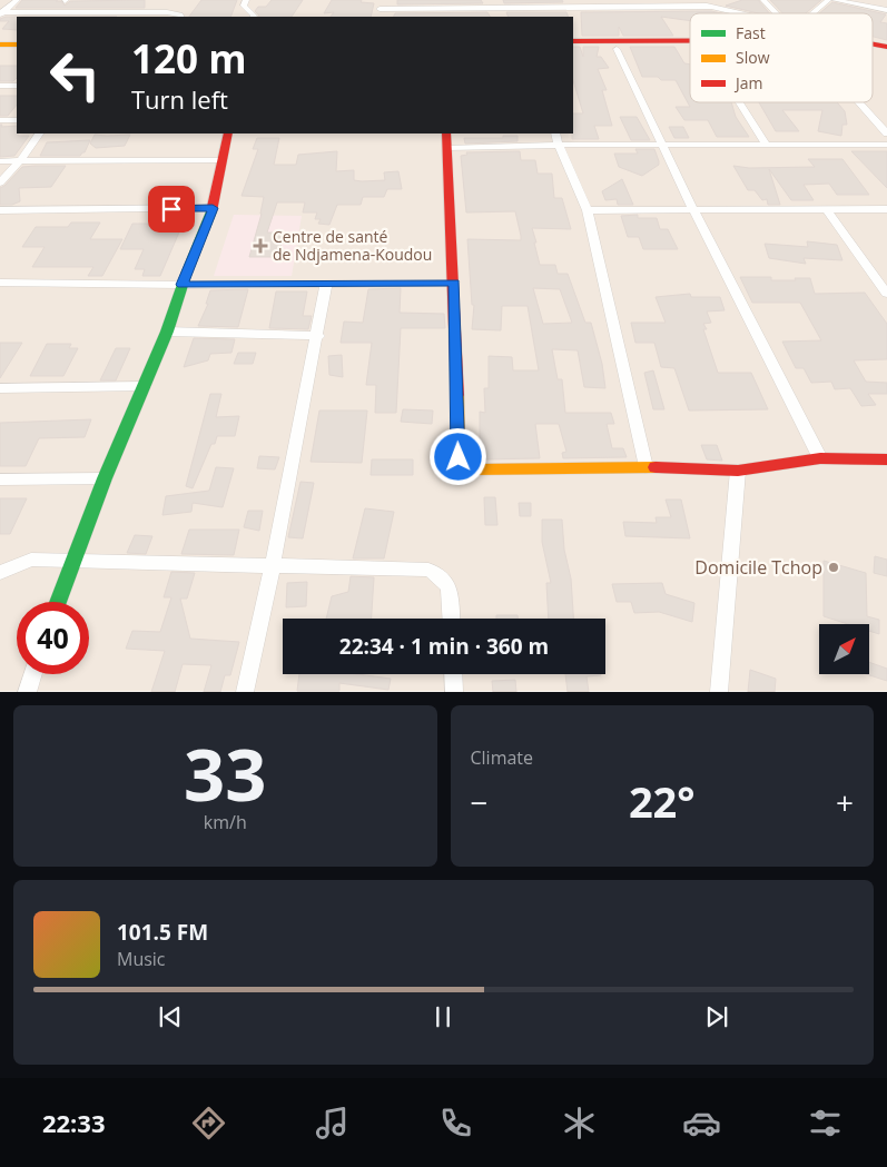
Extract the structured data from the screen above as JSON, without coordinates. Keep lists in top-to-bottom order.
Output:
{
  "places": {
    "health": ["Centre de santé de Ndjamena-Koudou"],
    "other": ["Domicile Tchop"]
  },
  "legend": ["Fast", "Slow", "Jam"],
  "north": "top right",
  "page": {
    "turn": ["120 m", "Turn left"],
    "limit": "40",
    "trip": "22:34 · 1 min · 360 m",
    "tile": [
      ["33", "km/h"],
      "Climate"
    ],
    "heat": ["−", "22°", "+"],
    "song": ["101.5 FM", "Music"],
    "tabs": "22:33"
  }
}
